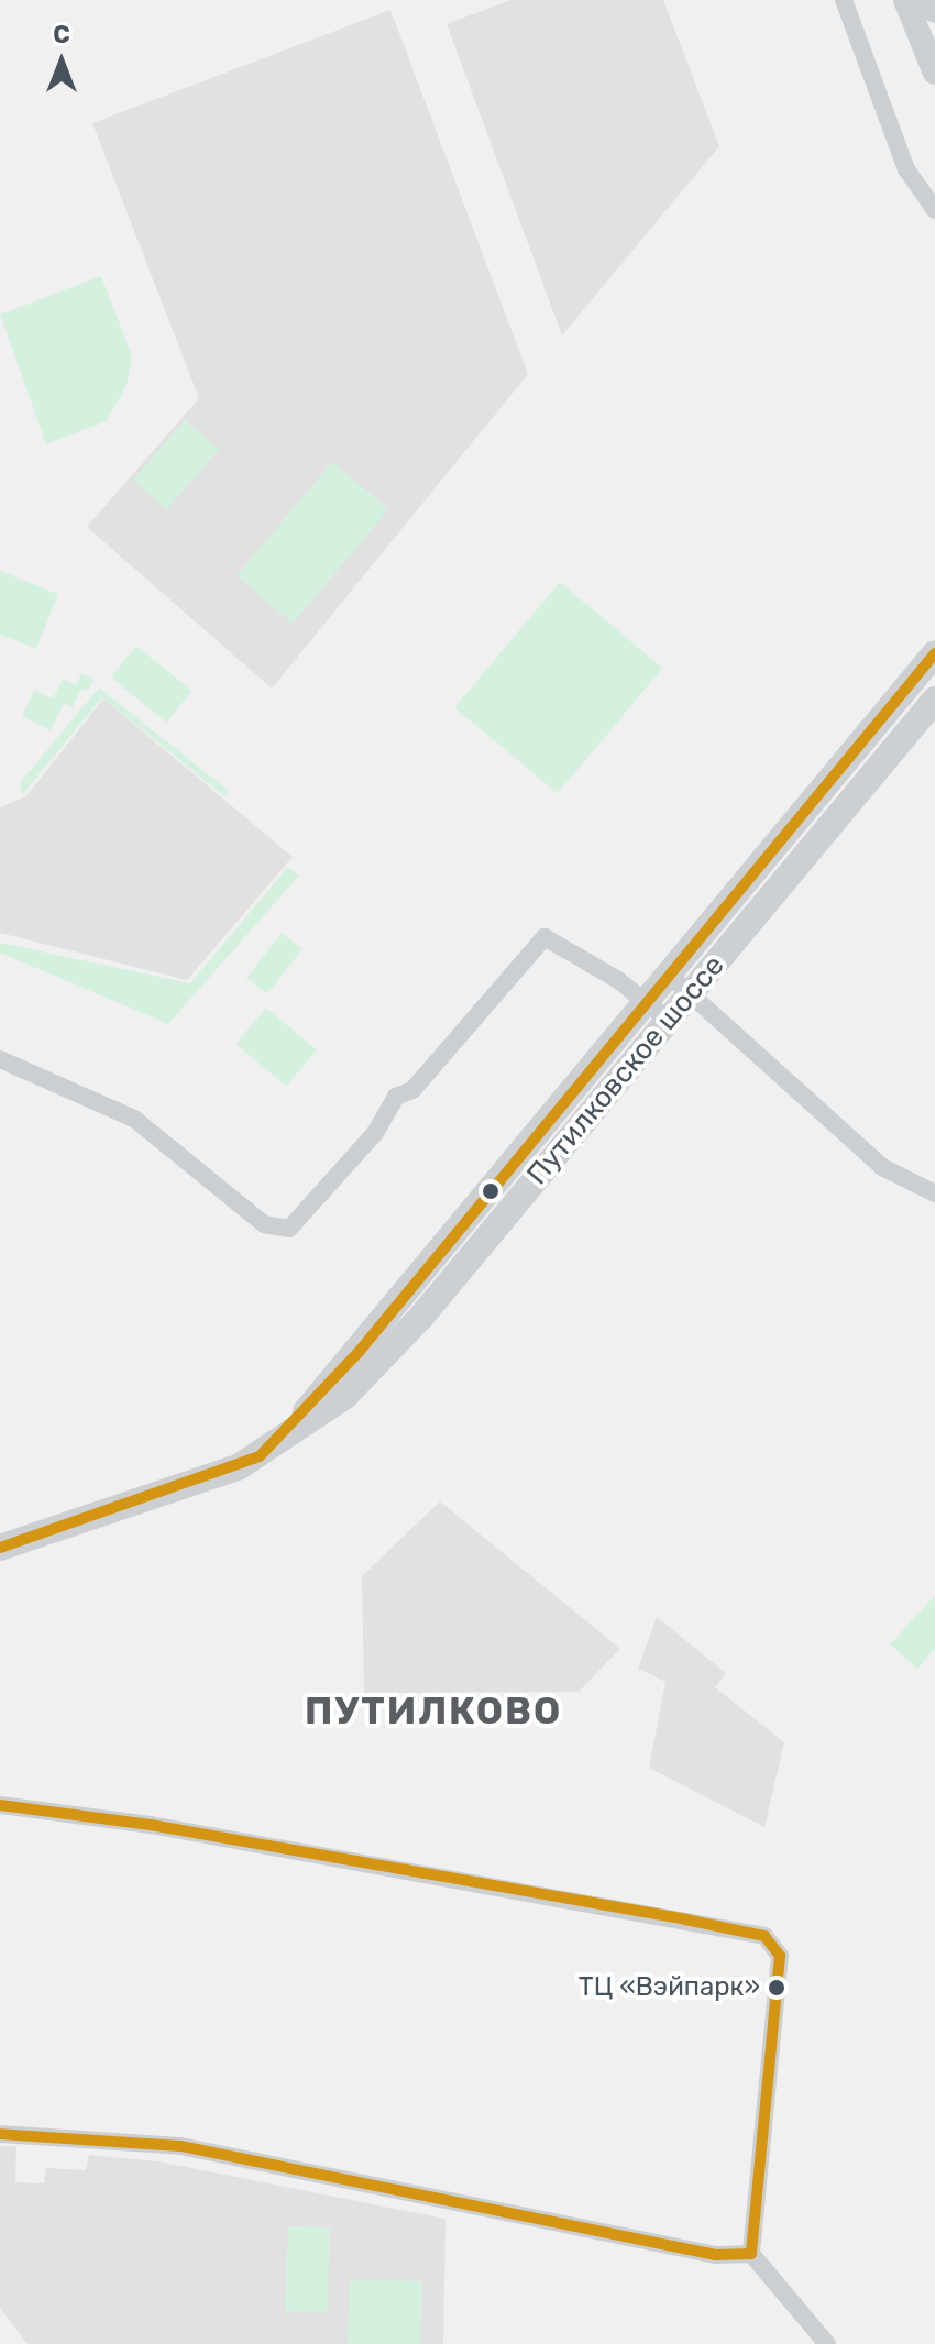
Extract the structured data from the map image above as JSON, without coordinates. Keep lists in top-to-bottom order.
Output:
{
  "streets": {
    "main road": ["Путилковское шоссе"]
  },
  "districts": ["ПУТИЛКОВО"],
  "places": ["ТЦ «Вэйпарк»"],
  "north": "top"
}
